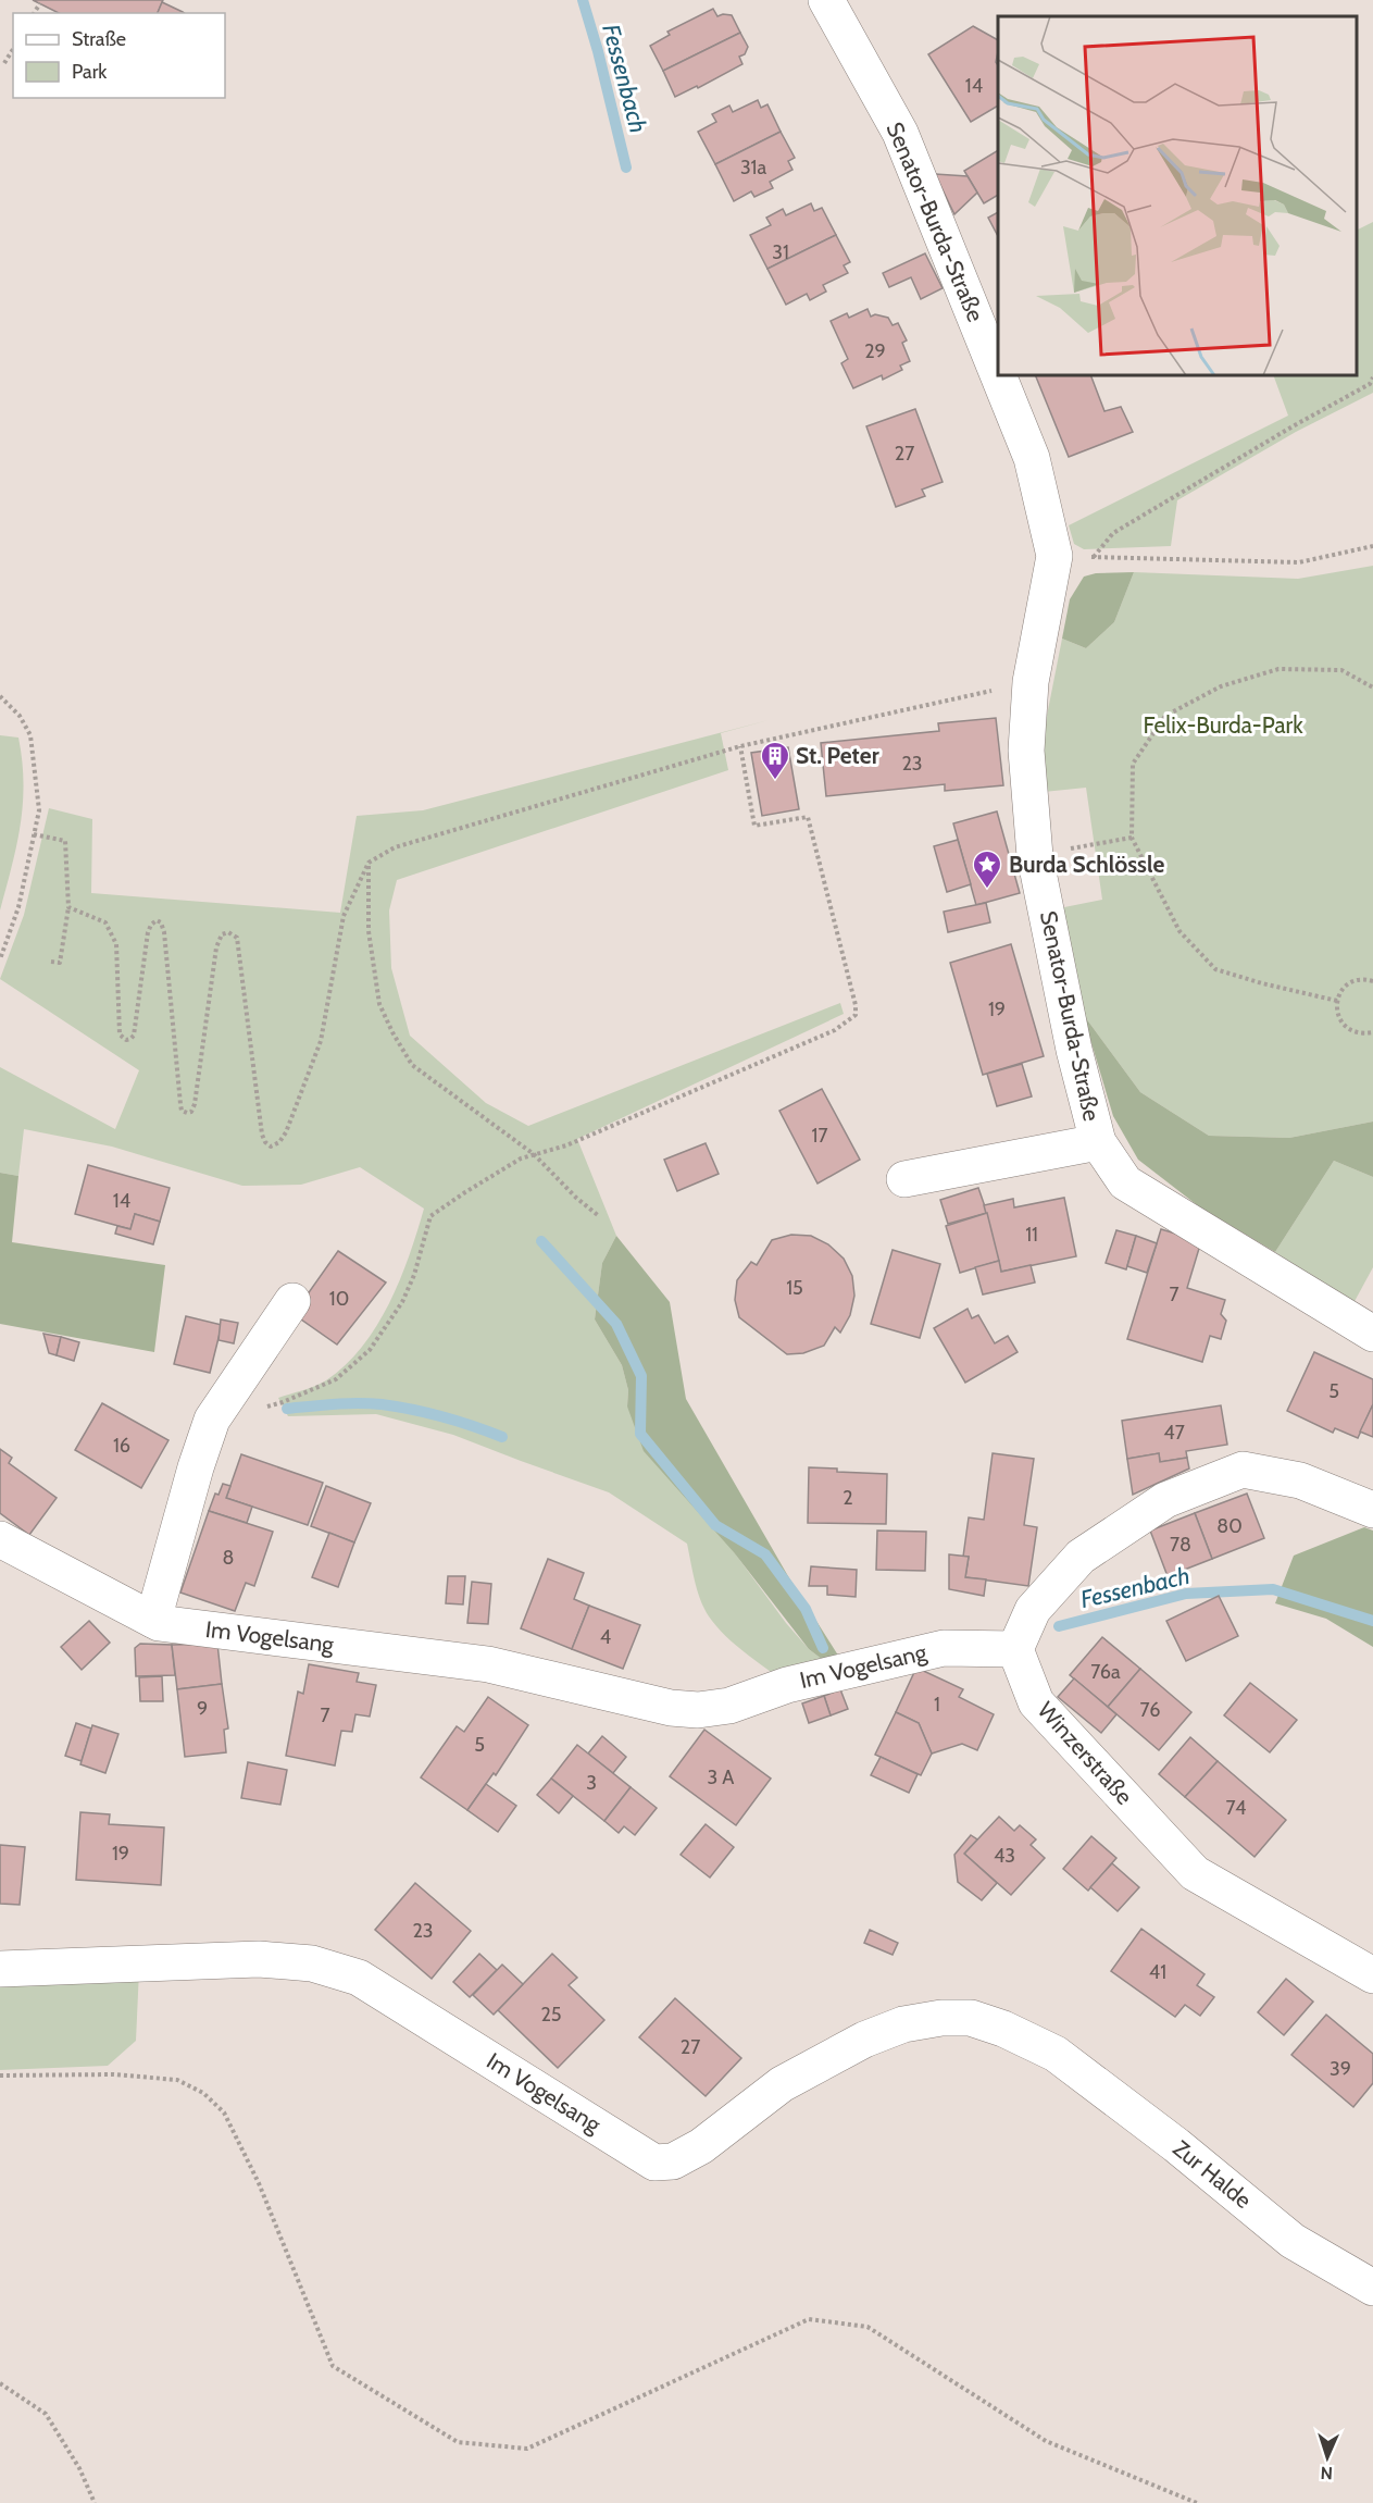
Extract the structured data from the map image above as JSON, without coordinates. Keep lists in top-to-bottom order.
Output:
{
  "streets": {
    "street": [
      "Senator-Burda-Straße",
      "Im Vogelsang",
      "Winzerstraße",
      "Zur Halde"
    ]
  },
  "crossings": [
    ["Im Vogelsang", "Winzerstraße"],
    ["Im Vogelsang", "Zur Halde"]
  ],
  "water": ["Fessenbach"],
  "parks": ["Felix-Burda-Park"],
  "places": {
    "building": ["St. Peter"],
    "place": ["Burda Schlössle"]
  },
  "house_numbers": [
    "14",
    "31a",
    "31",
    "29",
    "27",
    "23",
    "19",
    "17",
    "14",
    "11",
    "15",
    "7",
    "10",
    "5",
    "47",
    "16",
    "2",
    "80",
    "78",
    "8",
    "4",
    "76a",
    "1",
    "9",
    "76",
    "7",
    "5",
    "3 A",
    "3",
    "74",
    "19",
    "43",
    "23",
    "41",
    "25",
    "27",
    "39"
  ],
  "legend": ["Straße", "Park"],
  "north": "bottom"
}
